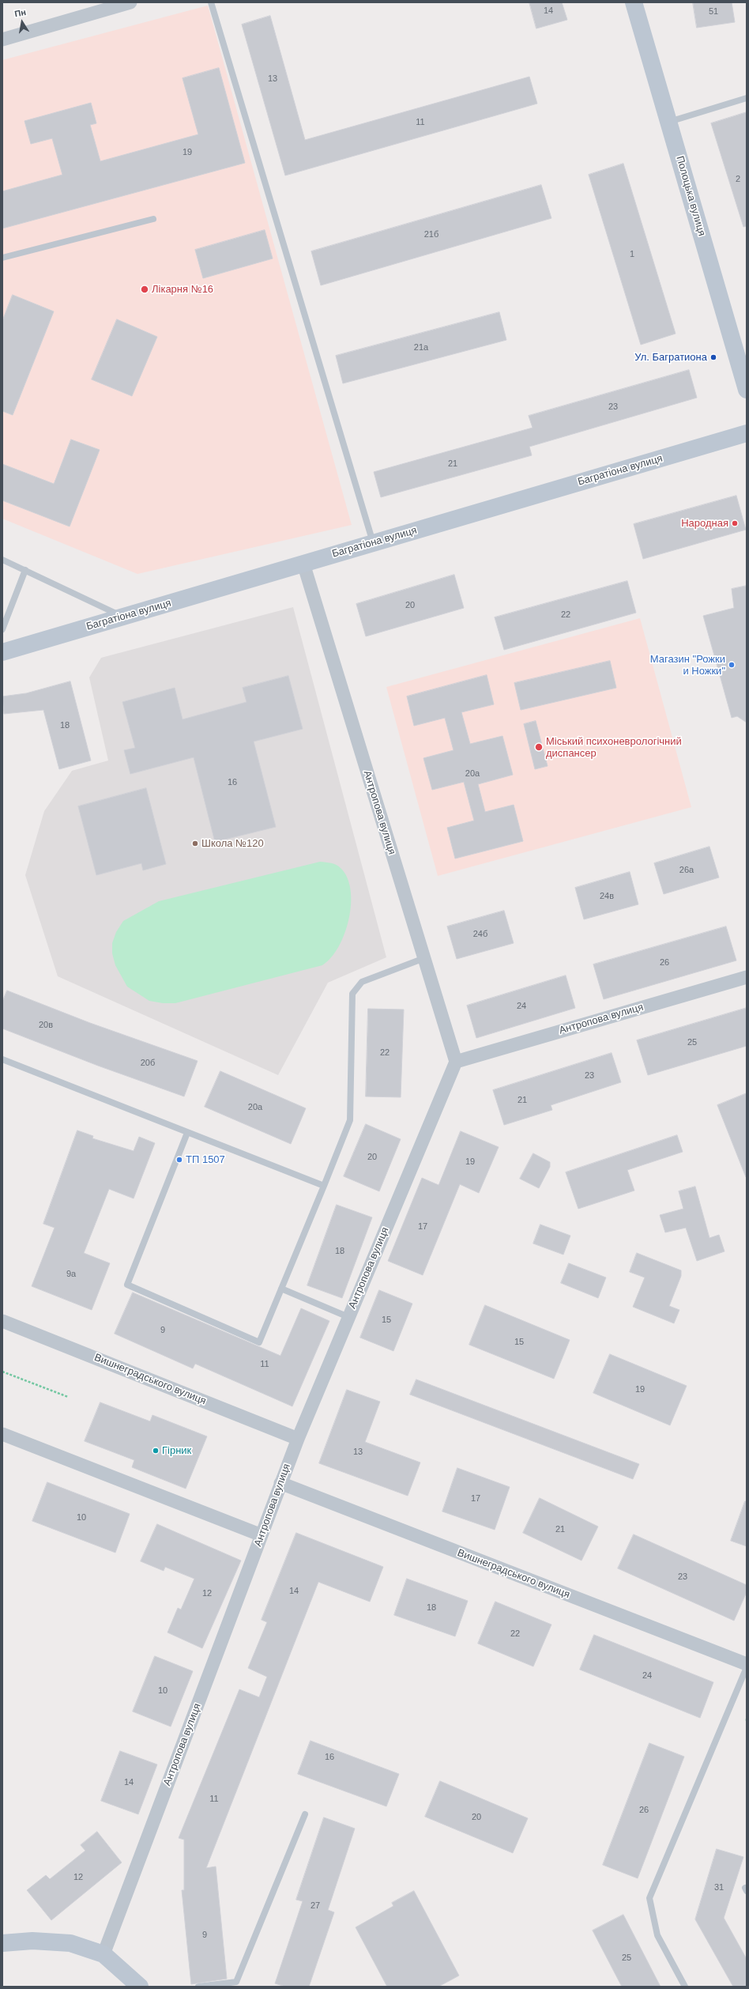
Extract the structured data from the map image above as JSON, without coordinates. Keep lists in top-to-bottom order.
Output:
{
  "streets": {
    "street": [
      "Полоцька вулиця",
      "Багратіона вулиця",
      "Антропова вулиця",
      "Вишнеградського вулиця"
    ]
  },
  "crossings": [
    ["Багратіона вулиця", "Антропова вулиця"],
    ["Антропова вулиця", "Вишнеградського вулиця"]
  ],
  "places": [
    "Лікарня №16",
    "Ул. Багратиона",
    "Народная",
    "Магазин \"Рожки и Ножки\"",
    "Міський психоневрологічний диспансер",
    "Школа №120",
    "ТП 1507",
    "Гірник"
  ],
  "house_numbers": [
    "14",
    "51",
    "13",
    "11",
    "19",
    "2",
    "21б",
    "1",
    "21а",
    "23",
    "21",
    "20",
    "22",
    "18",
    "20а",
    "16",
    "26а",
    "24в",
    "24б",
    "26",
    "24",
    "20в",
    "25",
    "22",
    "20б",
    "23",
    "21",
    "20а",
    "20",
    "19",
    "17",
    "18",
    "9а",
    "15",
    "9",
    "15",
    "11",
    "19",
    "13",
    "17",
    "10",
    "21",
    "23",
    "14",
    "12",
    "18",
    "22",
    "24",
    "10",
    "16",
    "14",
    "11",
    "26",
    "20",
    "12",
    "31",
    "27",
    "9",
    "25"
  ],
  "north": "top"
}
